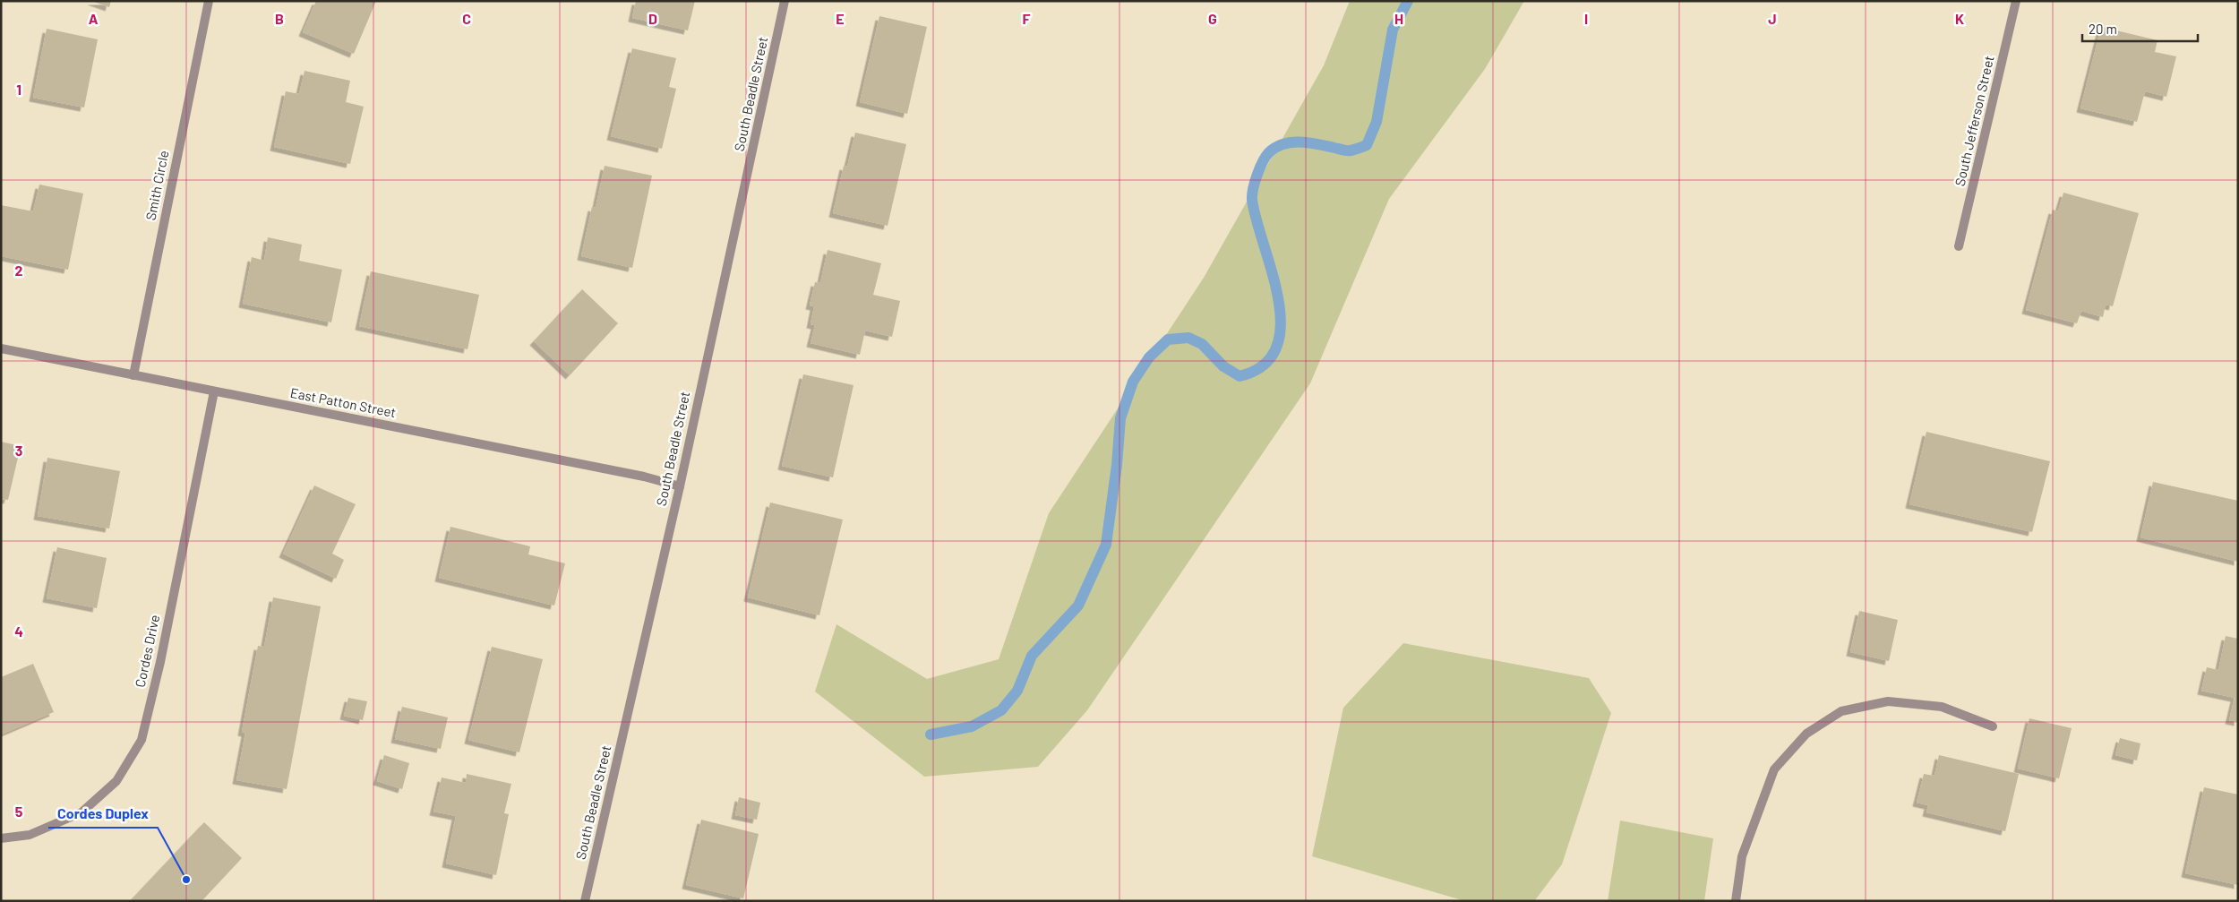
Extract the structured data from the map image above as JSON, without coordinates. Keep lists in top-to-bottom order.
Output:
{
  "streets": {
    "street": [
      "South Beadle Street",
      "South Jefferson Street",
      "Smith Circle",
      "East Patton Street",
      "Cordes Drive"
    ]
  },
  "crossings": [
    ["South Beadle Street", "East Patton Street"],
    ["Smith Circle", "East Patton Street"],
    ["East Patton Street", "Cordes Drive"]
  ],
  "places": ["Cordes Duplex"],
  "scale_bar": "20 m",
  "grid": {
    "columns": [
      "A",
      "B",
      "C",
      "D",
      "E",
      "F",
      "G",
      "H",
      "I",
      "J",
      "K"
    ],
    "rows": [
      "1",
      "2",
      "3",
      "4",
      "5"
    ]
  }
}
